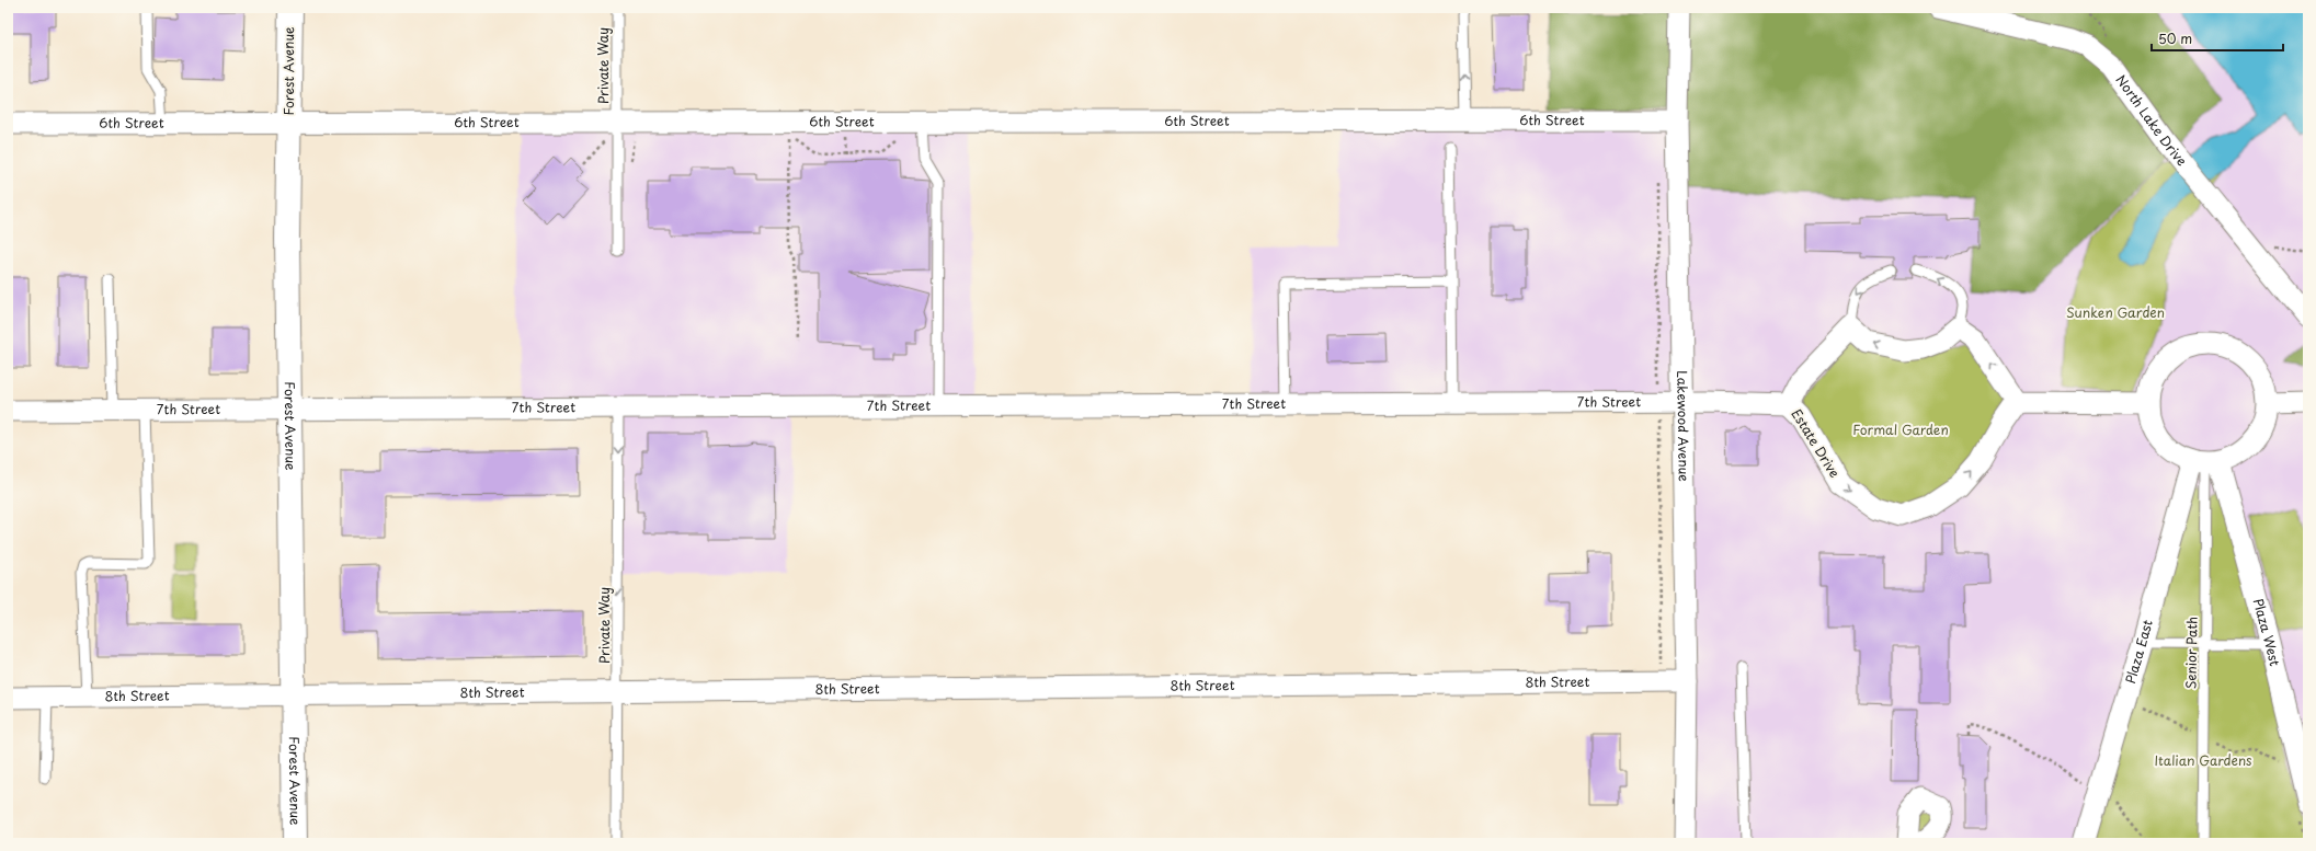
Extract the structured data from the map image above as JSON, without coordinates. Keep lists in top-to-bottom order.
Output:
{
  "streets": {
    "street": [
      "Forest Avenue",
      "6th Street",
      "North Lake Drive",
      "7th Street",
      "Lakewood Avenue",
      "Estate Drive",
      "Plaza West",
      "Plaza East",
      "8th Street"
    ],
    "lane": ["Private Way", "Senior Path"]
  },
  "crossings": [
    ["Private Way", "6th Street"],
    ["Private Way", "7th Street"],
    ["Private Way", "8th Street"],
    ["Forest Avenue", "6th Street"],
    ["Forest Avenue", "7th Street"],
    ["Forest Avenue", "8th Street"],
    ["6th Street", "Lakewood Avenue"],
    ["7th Street", "Lakewood Avenue"],
    ["7th Street", "Estate Drive"],
    ["Lakewood Avenue", "8th Street"],
    ["Plaza West", "Plaza East"],
    ["Plaza West", "Senior Path"],
    ["Plaza East", "Senior Path"]
  ],
  "one_way": ["Private Way"],
  "parks": ["Sunken Garden", "Formal Garden", "Italian Gardens"],
  "scale_bar": "50 m"
}
